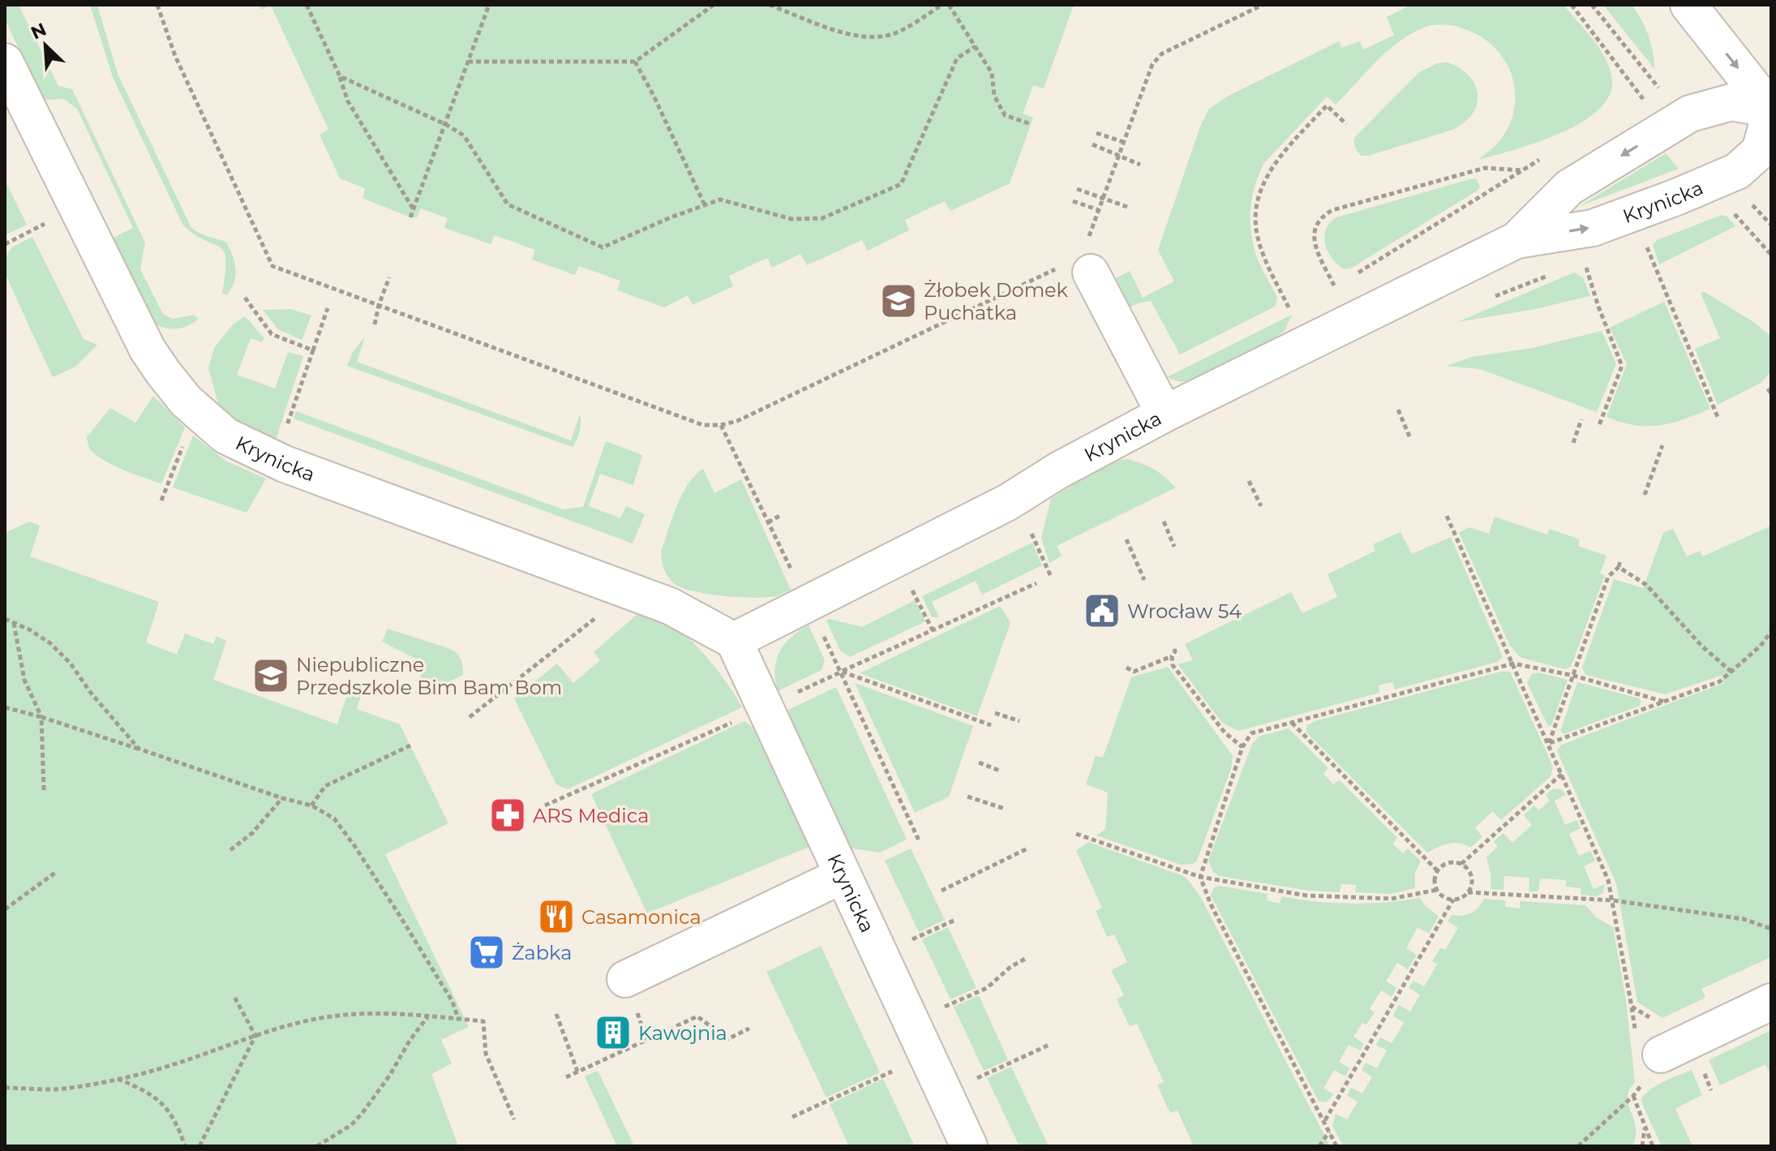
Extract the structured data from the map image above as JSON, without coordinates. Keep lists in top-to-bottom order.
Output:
{
  "streets": {
    "street": ["Krynicka"]
  },
  "places": {
    "school or university": ["Żłobek Domek Puchatka", "Niepubliczne Przedszkole Bim Bam Bom"],
    "public building": ["Wrocław 54"],
    "pharmacy": ["ARS Medica"],
    "restaurant": ["Casamonica"],
    "supermarket": ["Żabka"],
    "building": ["Kawojnia"]
  },
  "north": "top left"
}
